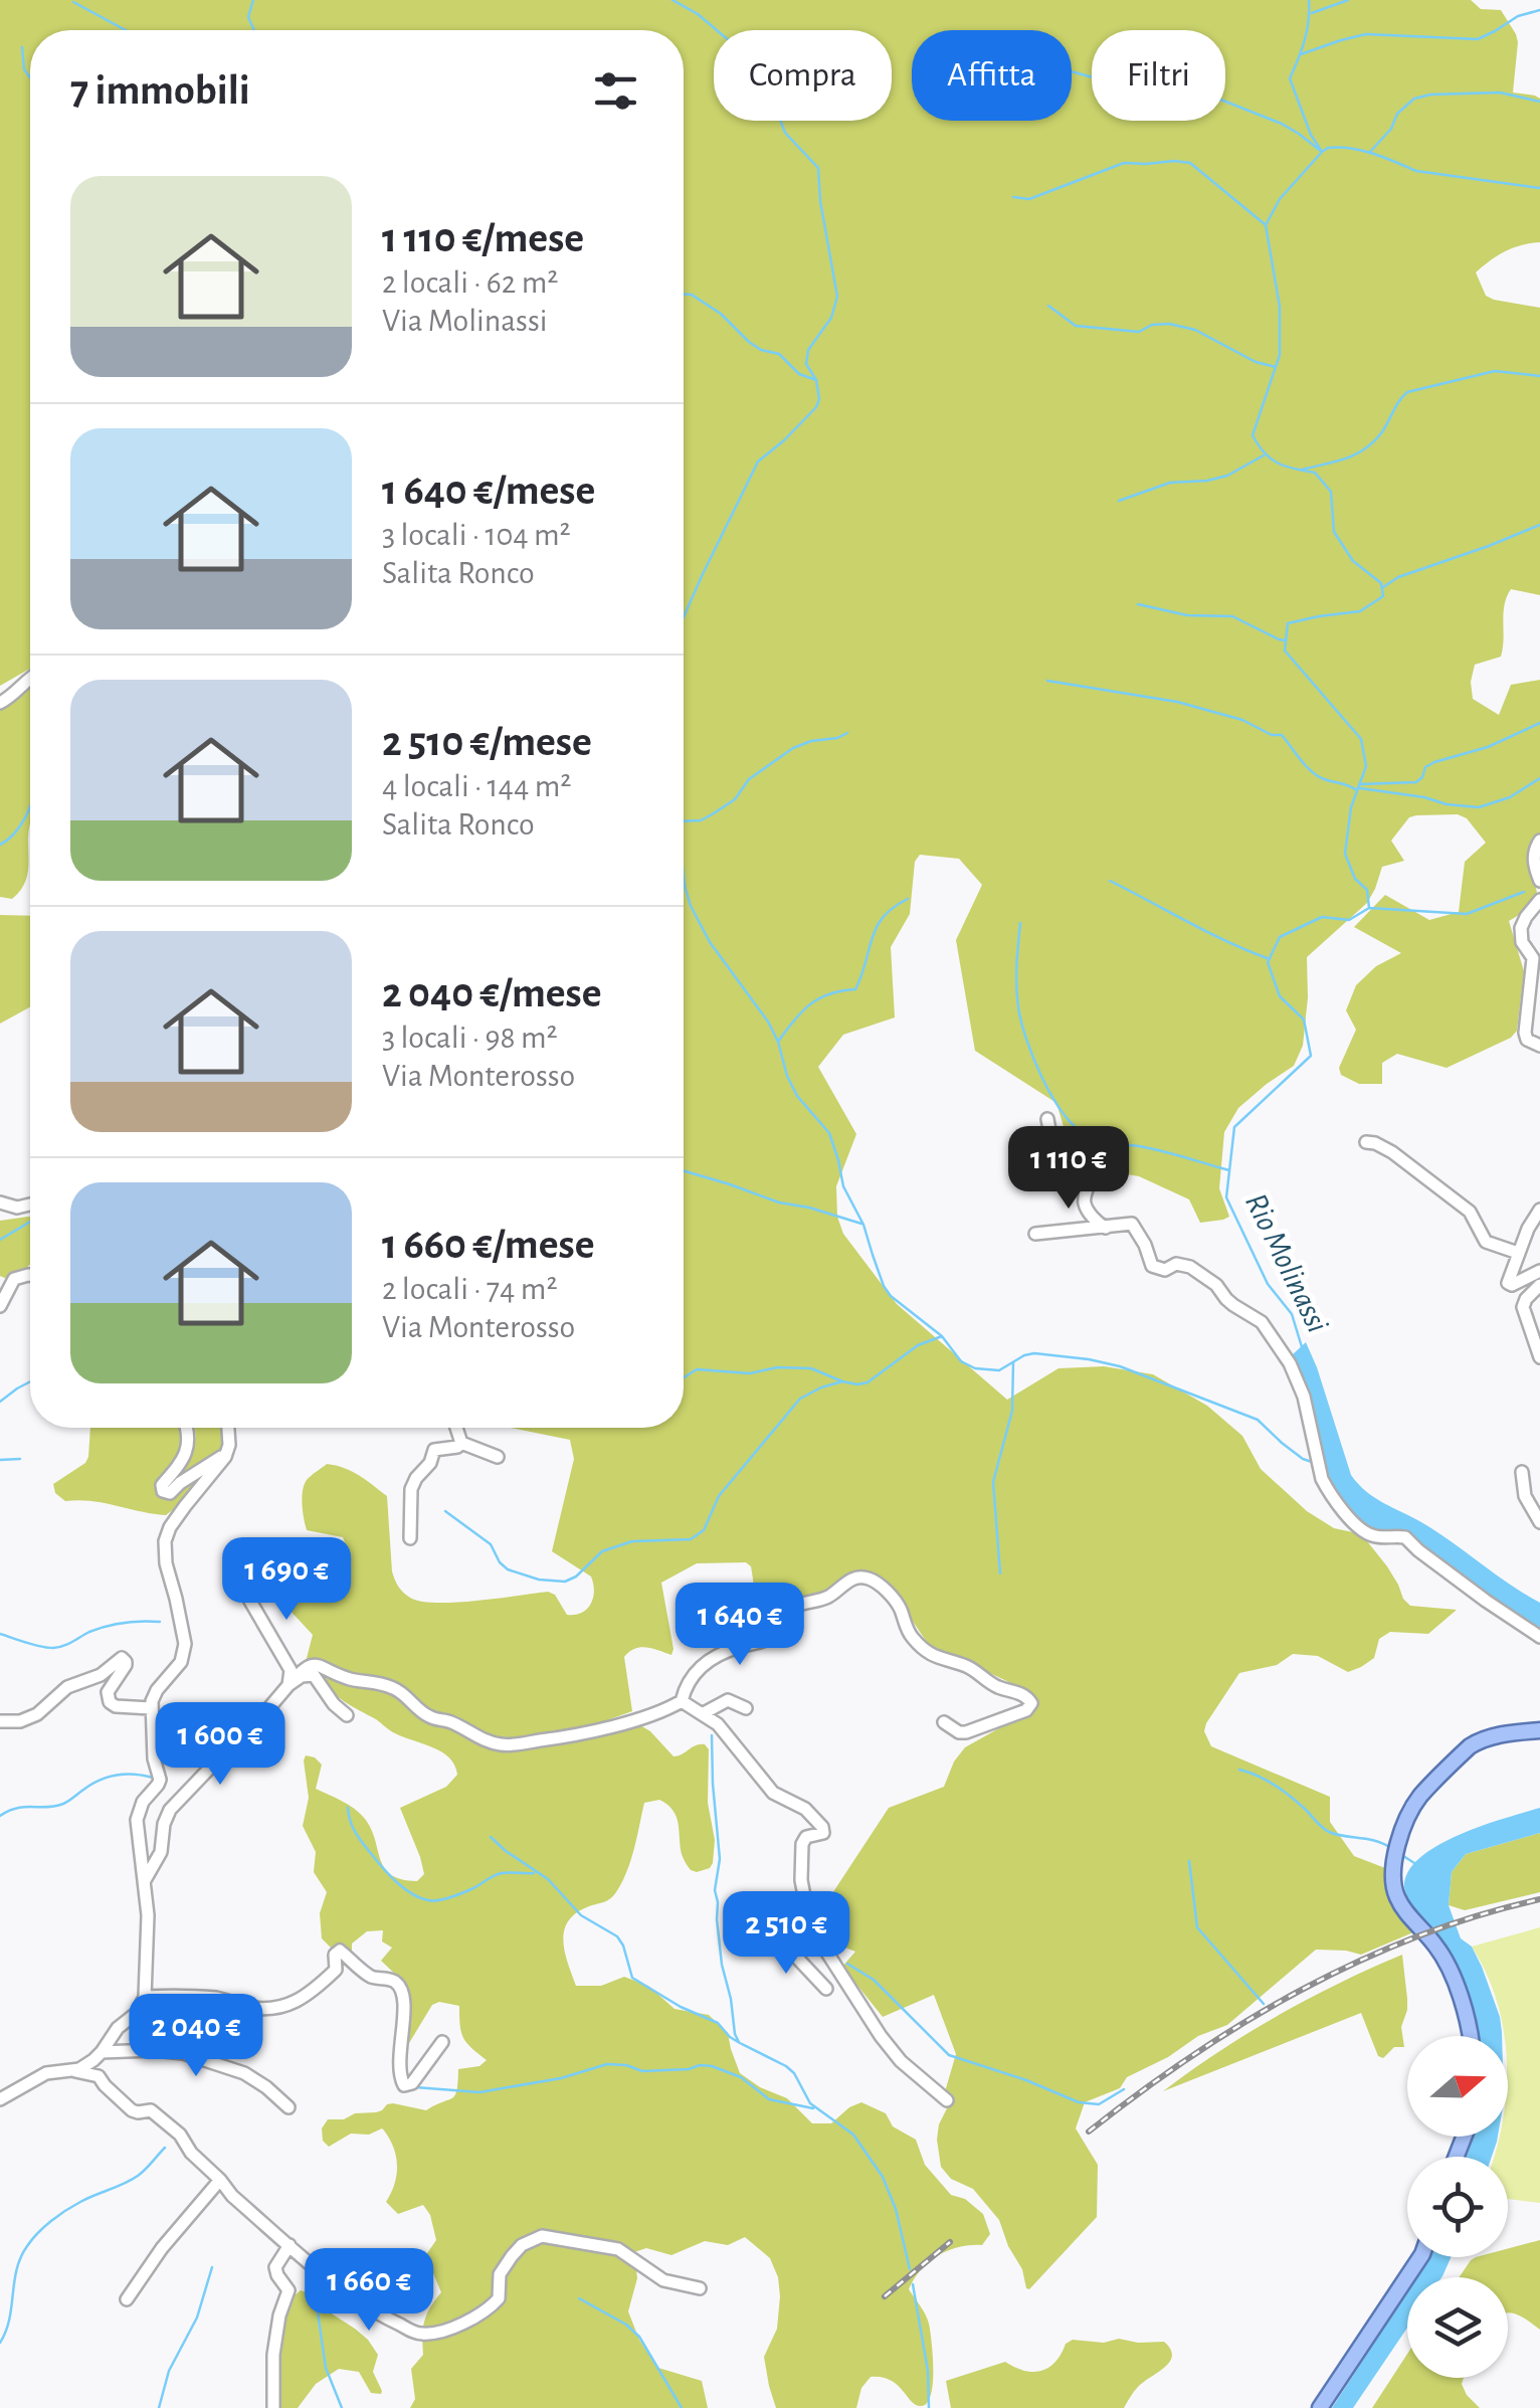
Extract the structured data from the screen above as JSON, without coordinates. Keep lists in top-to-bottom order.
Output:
{
  "water": ["Rio Molinassi"],
  "north": "right",
  "page": {
    "chip": ["Compra", "Affitta", "Filtri"],
    "heading": "7 immobili",
    "list": [
      {
        "name": "1 110 €/mese",
        "note": "2 locali · 62 m² · Via Molinassi"
      },
      {
        "name": "1 640 €/mese",
        "note": "3 locali · 104 m² · Salita Ronco"
      },
      {
        "name": "2 510 €/mese",
        "note": "4 locali · 144 m² · Salita Ronco"
      },
      {
        "name": "2 040 €/mese",
        "note": "3 locali · 98 m² · Via Monterosso"
      },
      {
        "name": "1 660 €/mese",
        "note": "2 locali · 74 m² · Via Monterosso"
      }
    ],
    "price": [
      "1 110 €",
      "1 690 €",
      "1 640 €",
      "1 600 €",
      "2 510 €",
      "2 040 €",
      "1 660 €"
    ]
  }
}
